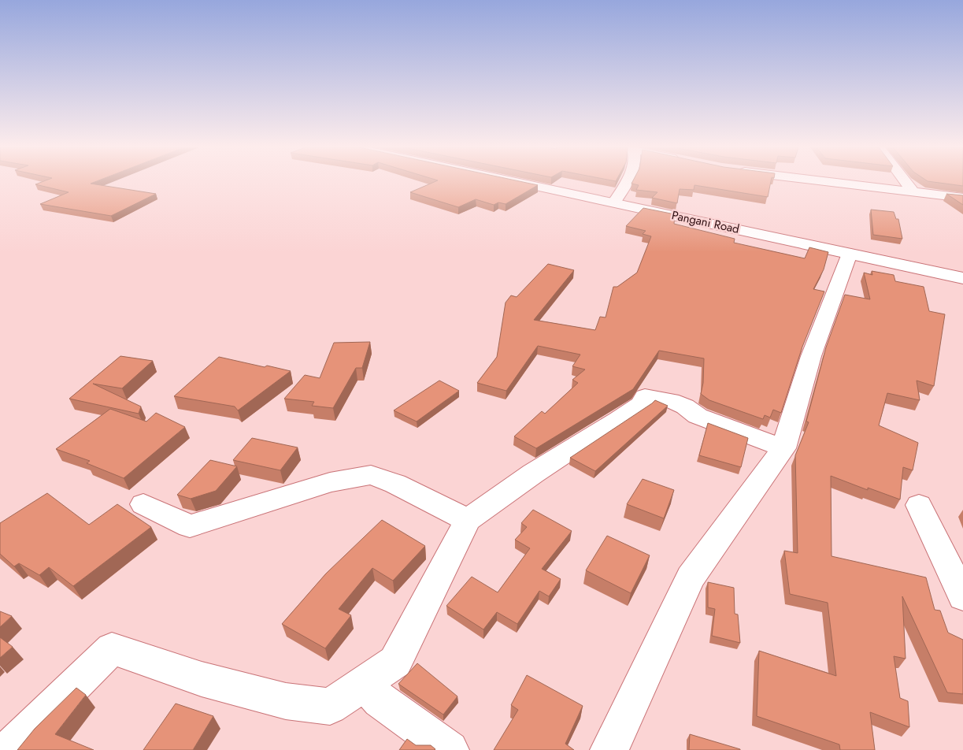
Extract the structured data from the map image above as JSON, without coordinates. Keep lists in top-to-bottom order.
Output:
{
  "streets": {
    "street": ["Pangani Road"]
  }
}
